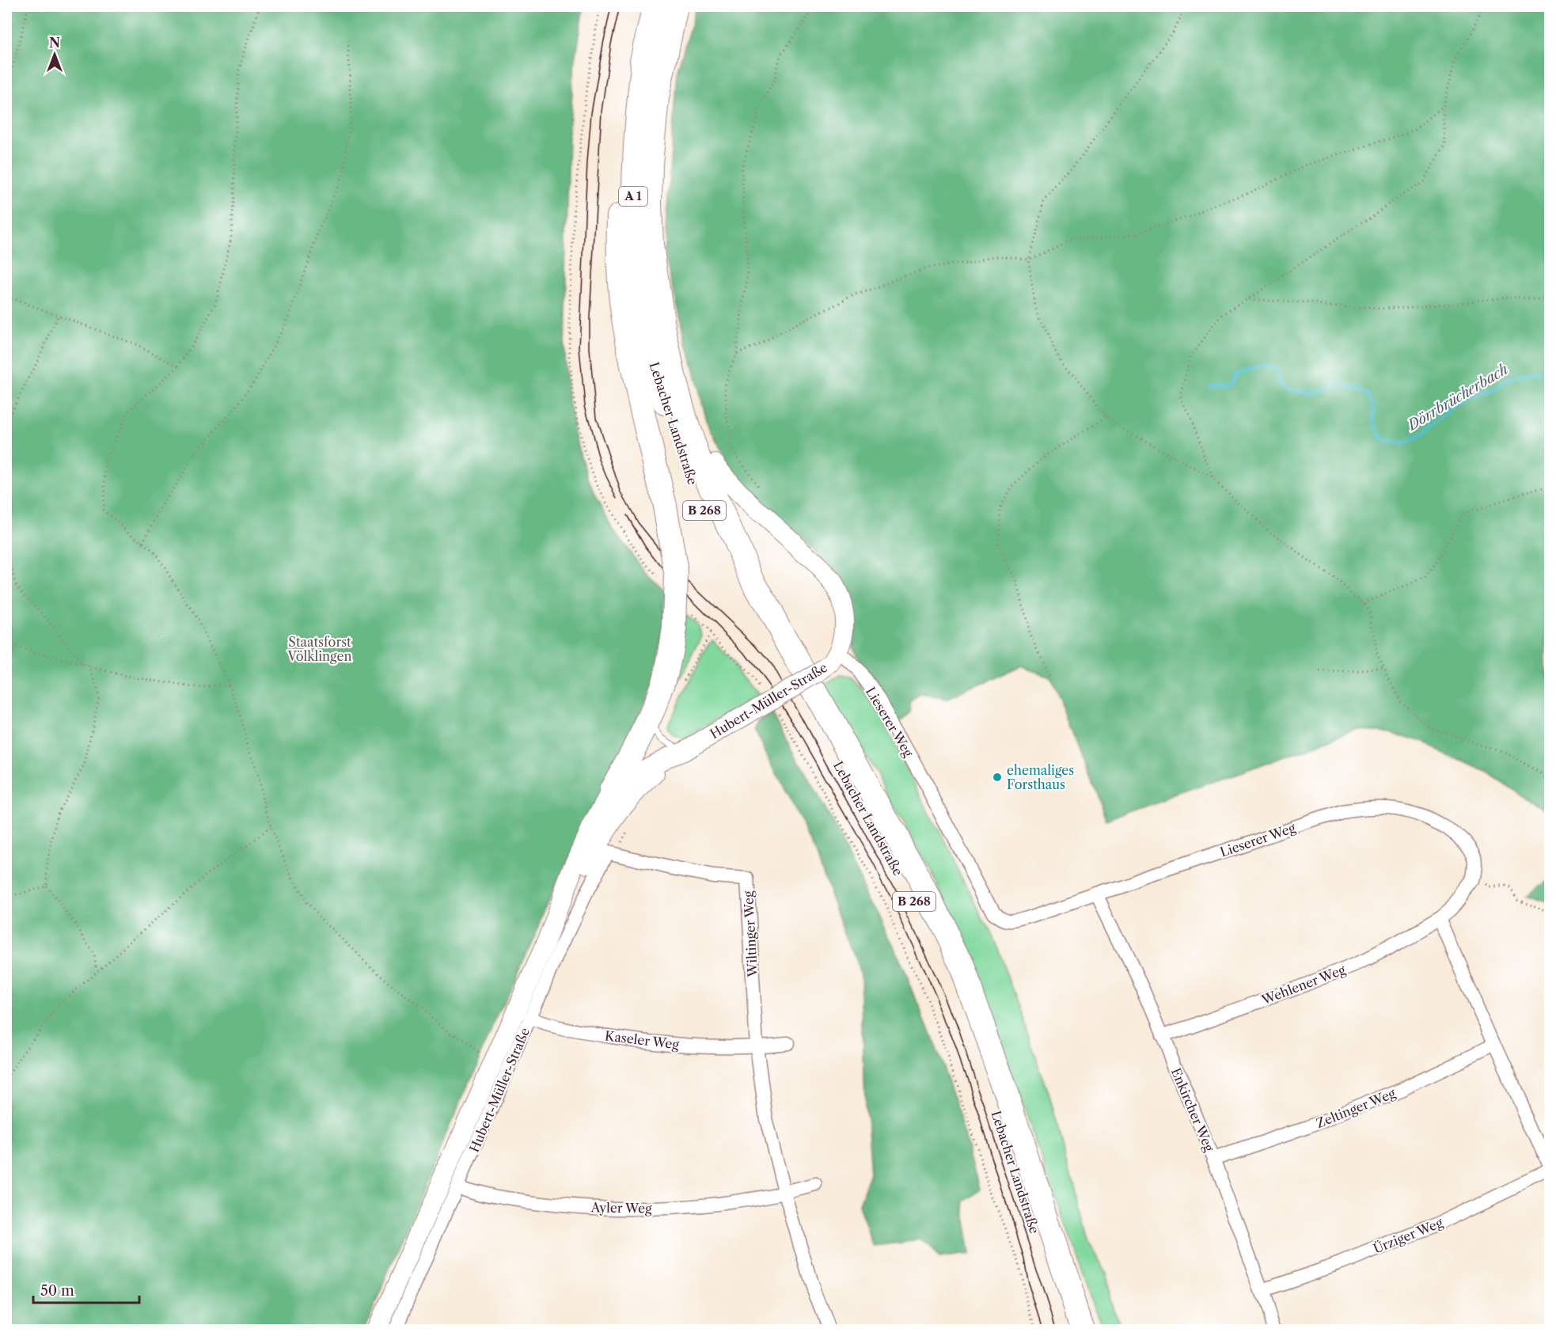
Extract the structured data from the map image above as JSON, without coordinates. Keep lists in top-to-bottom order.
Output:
{
  "streets": {
    "highway": ["A 1", "Lebacher Landstraße", "B 268"],
    "main road": ["Hubert-Müller-Straße"],
    "street": [
      "Lieserer Weg",
      "Wiltinger Weg",
      "Wehlener Weg",
      "Kaseler Weg",
      "Zeltinger Weg",
      "Enkircher Weg",
      "Ayler Weg",
      "Ürziger Weg"
    ]
  },
  "crossings": [
    ["A 1", "Lebacher Landstraße"],
    ["Hubert-Müller-Straße", "Lieserer Weg"],
    ["Hubert-Müller-Straße", "Wiltinger Weg"],
    ["Hubert-Müller-Straße", "Kaseler Weg"],
    ["Hubert-Müller-Straße", "Ayler Weg"],
    ["Lieserer Weg", "Enkircher Weg"],
    ["Wiltinger Weg", "Kaseler Weg"],
    ["Wiltinger Weg", "Ayler Weg"],
    ["Wehlener Weg", "Enkircher Weg"],
    ["Zeltinger Weg", "Enkircher Weg"],
    ["Enkircher Weg", "Ürziger Weg"]
  ],
  "water": ["Dörrbrücherbach"],
  "parks": ["Staatsforst Völklingen"],
  "places": ["ehemaliges Forsthaus"],
  "scale_bar": "50 m",
  "north": "top"
}
